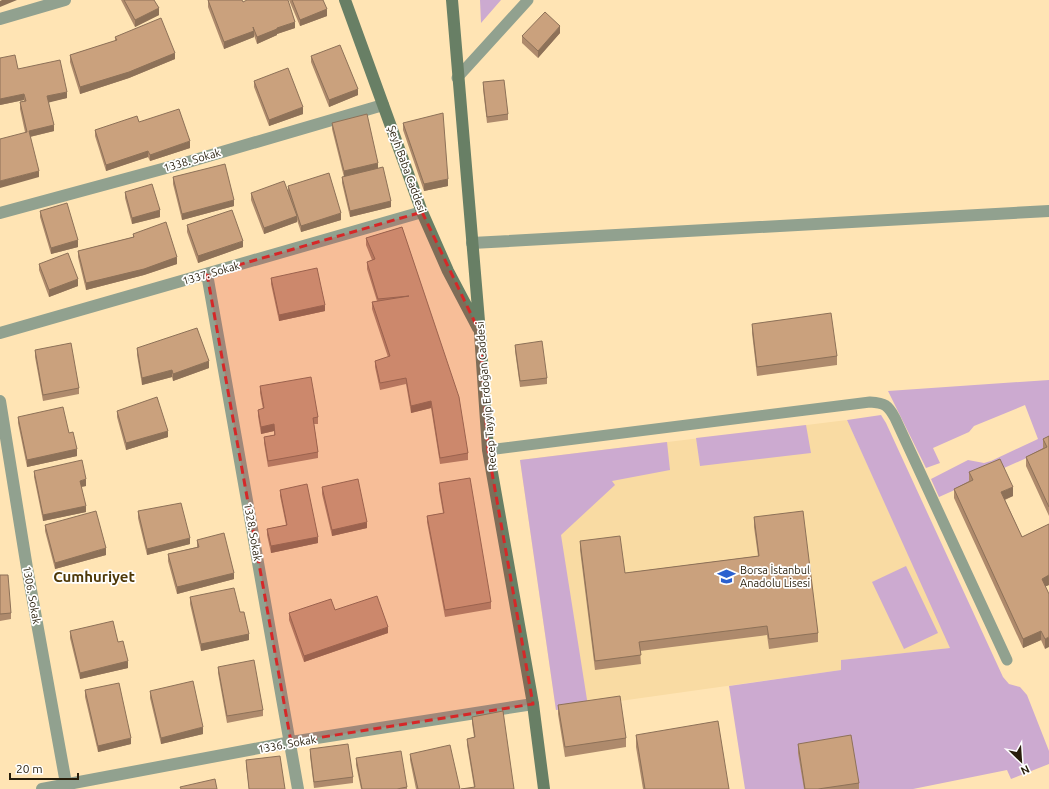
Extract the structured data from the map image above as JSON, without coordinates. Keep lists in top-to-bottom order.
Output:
{
  "streets": {
    "street": [
      "1338. Sokak",
      "Şeyh Baba Caddesi",
      "1337. Sokak",
      "Recep Tayyip Erdoğan Caddesi",
      "1328. Sokak",
      "1306. Sokak",
      "1336. Sokak"
    ]
  },
  "crossings": [
    ["1338. Sokak", "Şeyh Baba Caddesi"],
    ["Şeyh Baba Caddesi", "1337. Sokak"],
    ["Şeyh Baba Caddesi", "Recep Tayyip Erdoğan Caddesi"],
    ["1337. Sokak", "1328. Sokak"],
    ["Recep Tayyip Erdoğan Caddesi", "1336. Sokak"],
    ["1328. Sokak", "1336. Sokak"],
    ["1306. Sokak", "1336. Sokak"]
  ],
  "districts": ["Cumhuriyet"],
  "places": {
    "school or university": ["Borsa İstanbul Anadolu Lisesi"]
  },
  "scale_bar": "20 m",
  "north": "bottom right"
}
